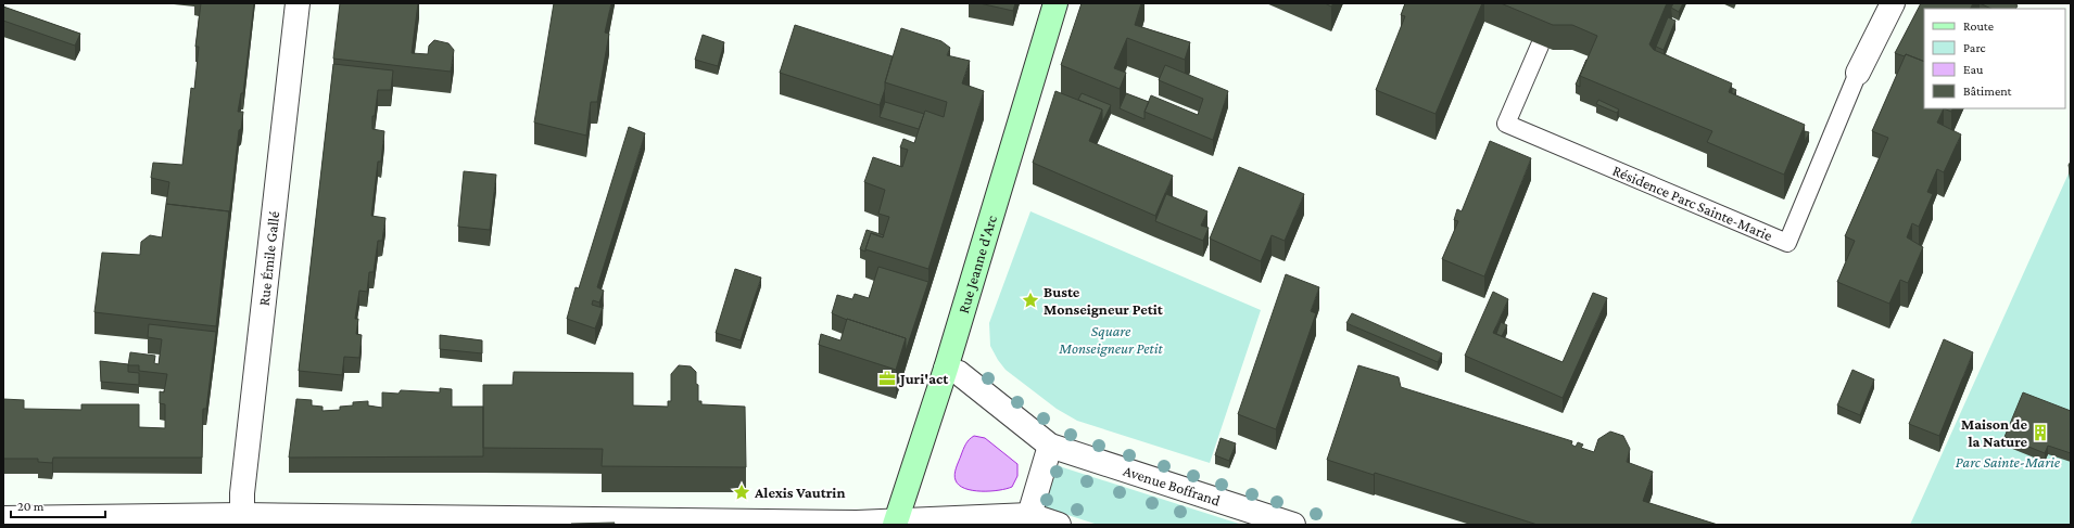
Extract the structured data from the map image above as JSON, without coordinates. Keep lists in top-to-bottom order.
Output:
{
  "streets": {
    "main road": ["Rue Jeanne d'Arc"],
    "street": ["Rue Émile Gallé", "Avenue Boffrand"],
    "lane": ["Résidence Parc Sainte-Marie"]
  },
  "crossings": [
    ["Rue Jeanne d'Arc", "Avenue Boffrand"]
  ],
  "parks": ["Square Monseigneur Petit", "Parc Sainte-Marie"],
  "places": {
    "place": ["Buste Monseigneur Petit", "Alexis Vautrin"],
    "office": ["Juri'act"],
    "building": ["Maison de la Nature"]
  },
  "legend": [
    "Route",
    "Parc",
    "Eau",
    "Bâtiment"
  ],
  "scale_bar": "20 m"
}
